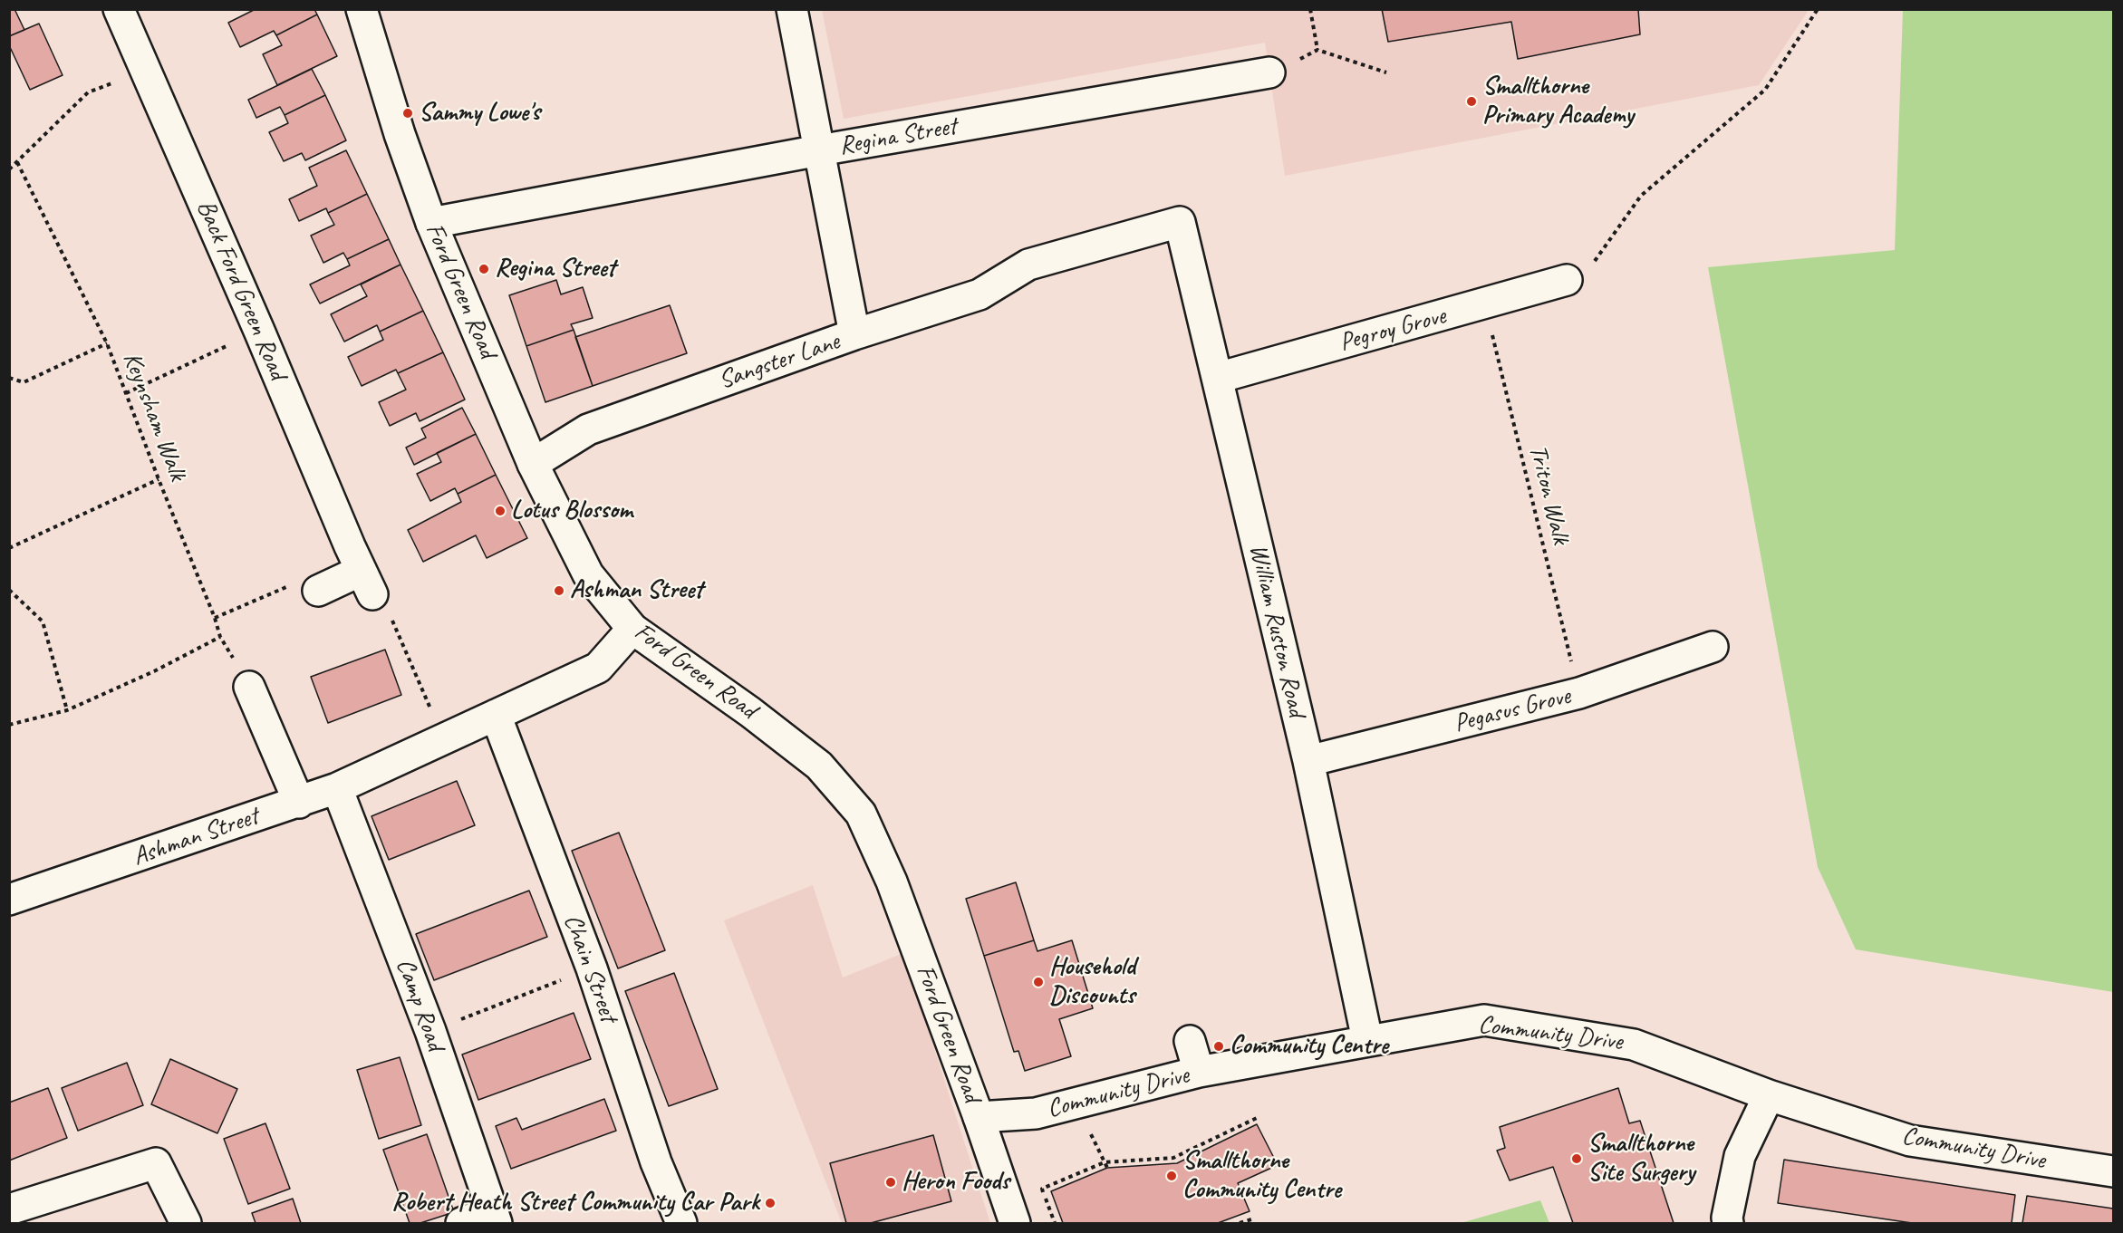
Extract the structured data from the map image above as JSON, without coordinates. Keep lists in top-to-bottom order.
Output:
{
  "streets": {
    "street": [
      "Regina Street",
      "Back Ford Green Road",
      "Ford Green Road",
      "Pegroy Grove",
      "Sangster Lane",
      "William Ruston Road",
      "Pegasus Grove",
      "Ashman Street",
      "Chain Street",
      "Camp Road",
      "Community Drive"
    ],
    "path": ["Keynsham Walk", "Triton Walk"]
  },
  "crossings": [
    ["Regina Street", "Ford Green Road"],
    ["Ford Green Road", "Sangster Lane"],
    ["Ford Green Road", "Ashman Street"],
    ["Ford Green Road", "Community Drive"],
    ["Pegroy Grove", "Triton Walk"],
    ["Pegroy Grove", "William Ruston Road"],
    ["Sangster Lane", "William Ruston Road"],
    ["Triton Walk", "Pegasus Grove"],
    ["William Ruston Road", "Pegasus Grove"],
    ["William Ruston Road", "Community Drive"],
    ["Ashman Street", "Chain Street"],
    ["Ashman Street", "Camp Road"]
  ],
  "places": [
    "Smallthorne Primary Academy",
    "Sammy Lowe's",
    "Regina Street",
    "Lotus Blossom",
    "Ashman Street",
    "Household Discounts",
    "Community Centre",
    "Smallthorne Site Surgery",
    "Smallthorne Community Centre",
    "Heron Foods",
    "Robert Heath Street Community Car Park"
  ]
}
